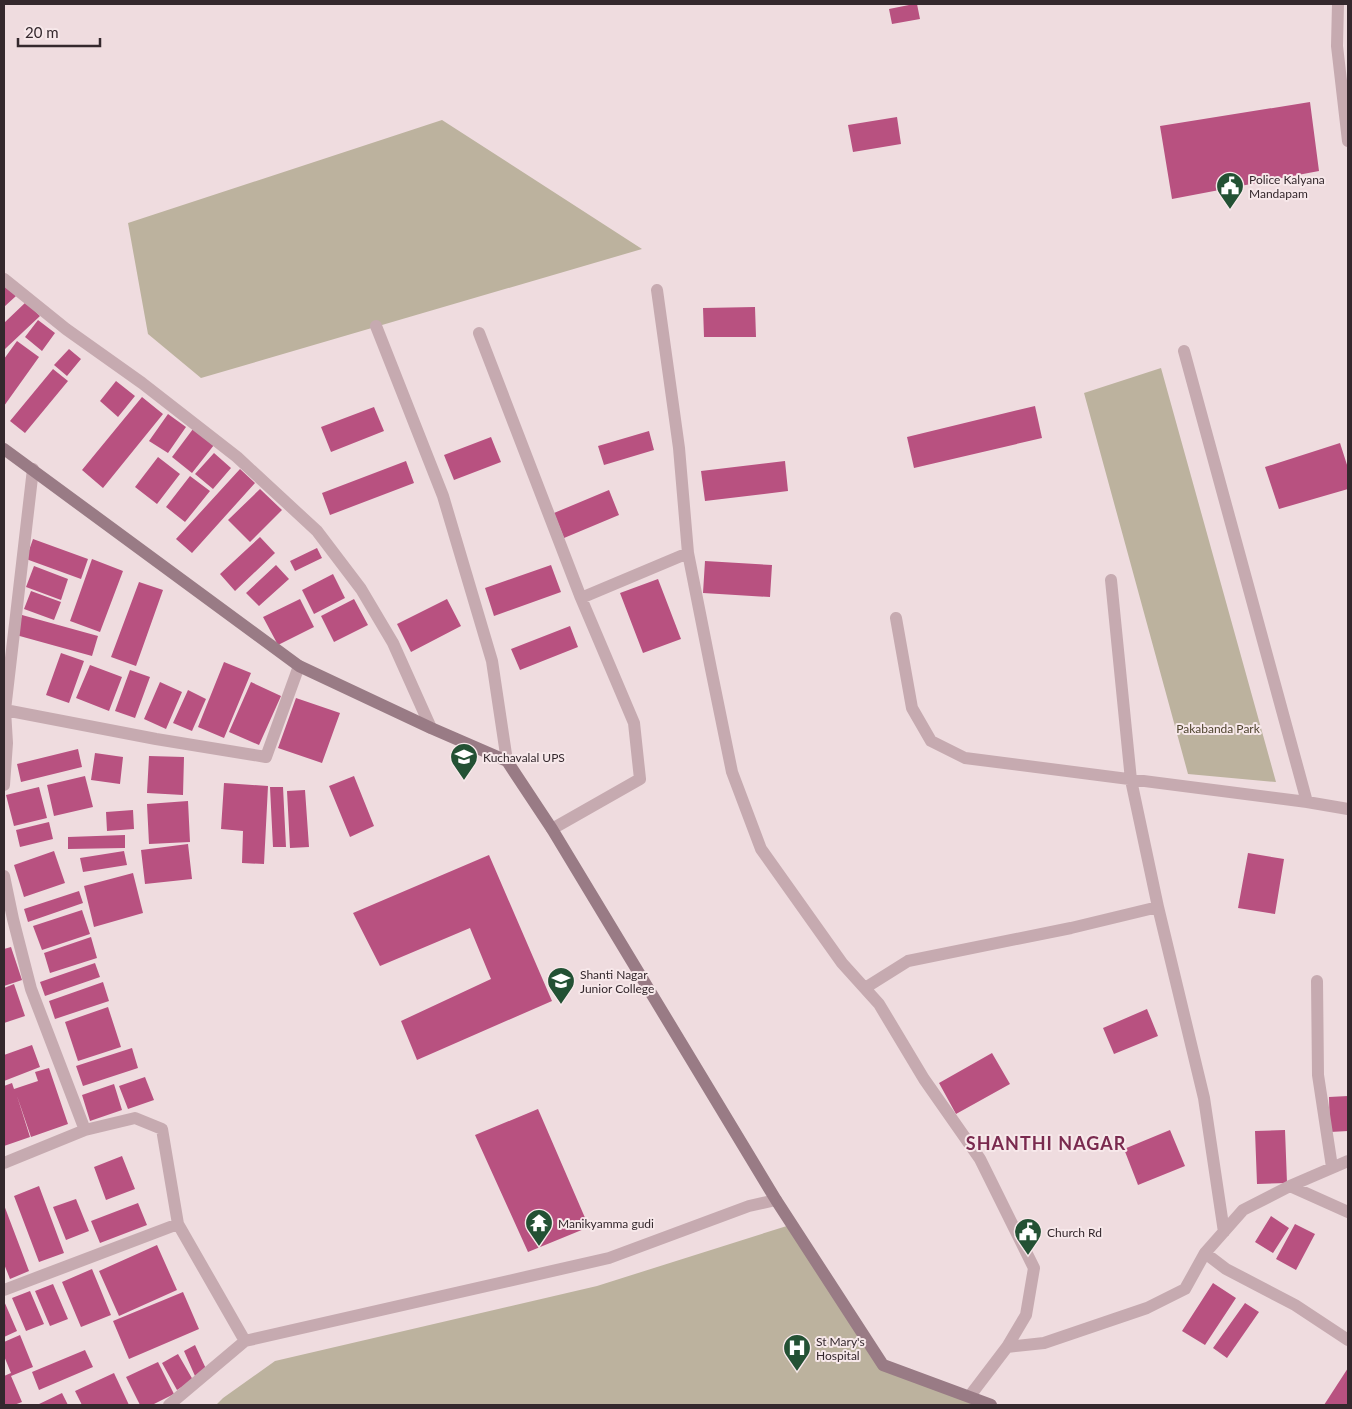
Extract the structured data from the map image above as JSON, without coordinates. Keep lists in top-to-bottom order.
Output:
{
  "districts": ["SHANTHI NAGAR"],
  "parks": ["Pakabanda Park"],
  "places": {
    "public building": ["Police Kalyana Mandapam", "Church Rd"],
    "school or university": ["Kuchavalal UPS", "Shanti Nagar Junior College"],
    "temple": ["Manikyamma gudi"],
    "hospital": ["St Mary's Hospital"]
  },
  "scale_bar": "20 m"
}
